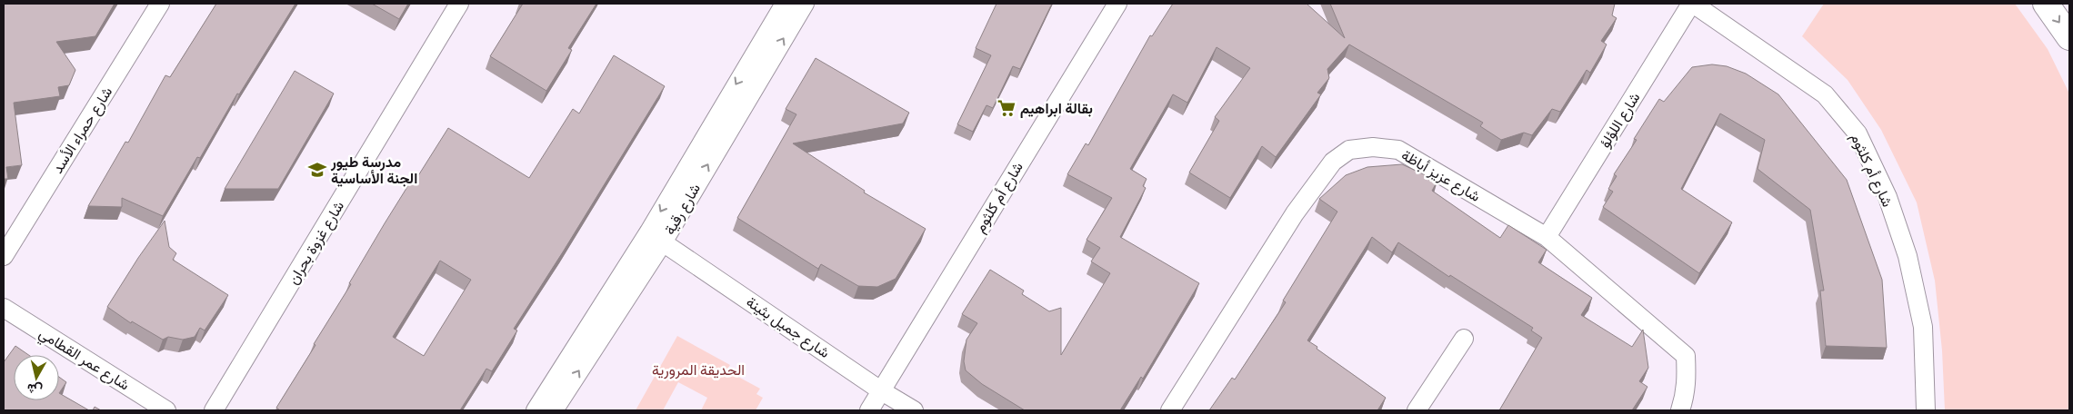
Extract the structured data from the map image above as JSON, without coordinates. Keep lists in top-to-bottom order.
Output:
{
  "streets": {
    "street": [
      "شارع اللؤلؤ",
      "شارع حمراء الأسد",
      "شارع أم كلثوم",
      "شارع عزيز أباظة",
      "شارع رقية",
      "شارع غزوة بحران",
      "شارع جميل بثينة",
      "شارع عمر القطامي"
    ]
  },
  "crossings": [
    ["شارع اللؤلؤ", "شارع أم كلثوم"],
    ["شارع اللؤلؤ", "شارع عزيز أباظة"],
    ["شارع أم كلثوم", "شارع جميل بثينة"],
    ["شارع رقية", "شارع جميل بثينة"]
  ],
  "parks": ["الحديقة المرورية"],
  "places": {
    "supermarket": ["بقالة ابراهيم"],
    "school or university": ["مدرسة طيور الجنة الأساسية"]
  },
  "north": "bottom"
}
